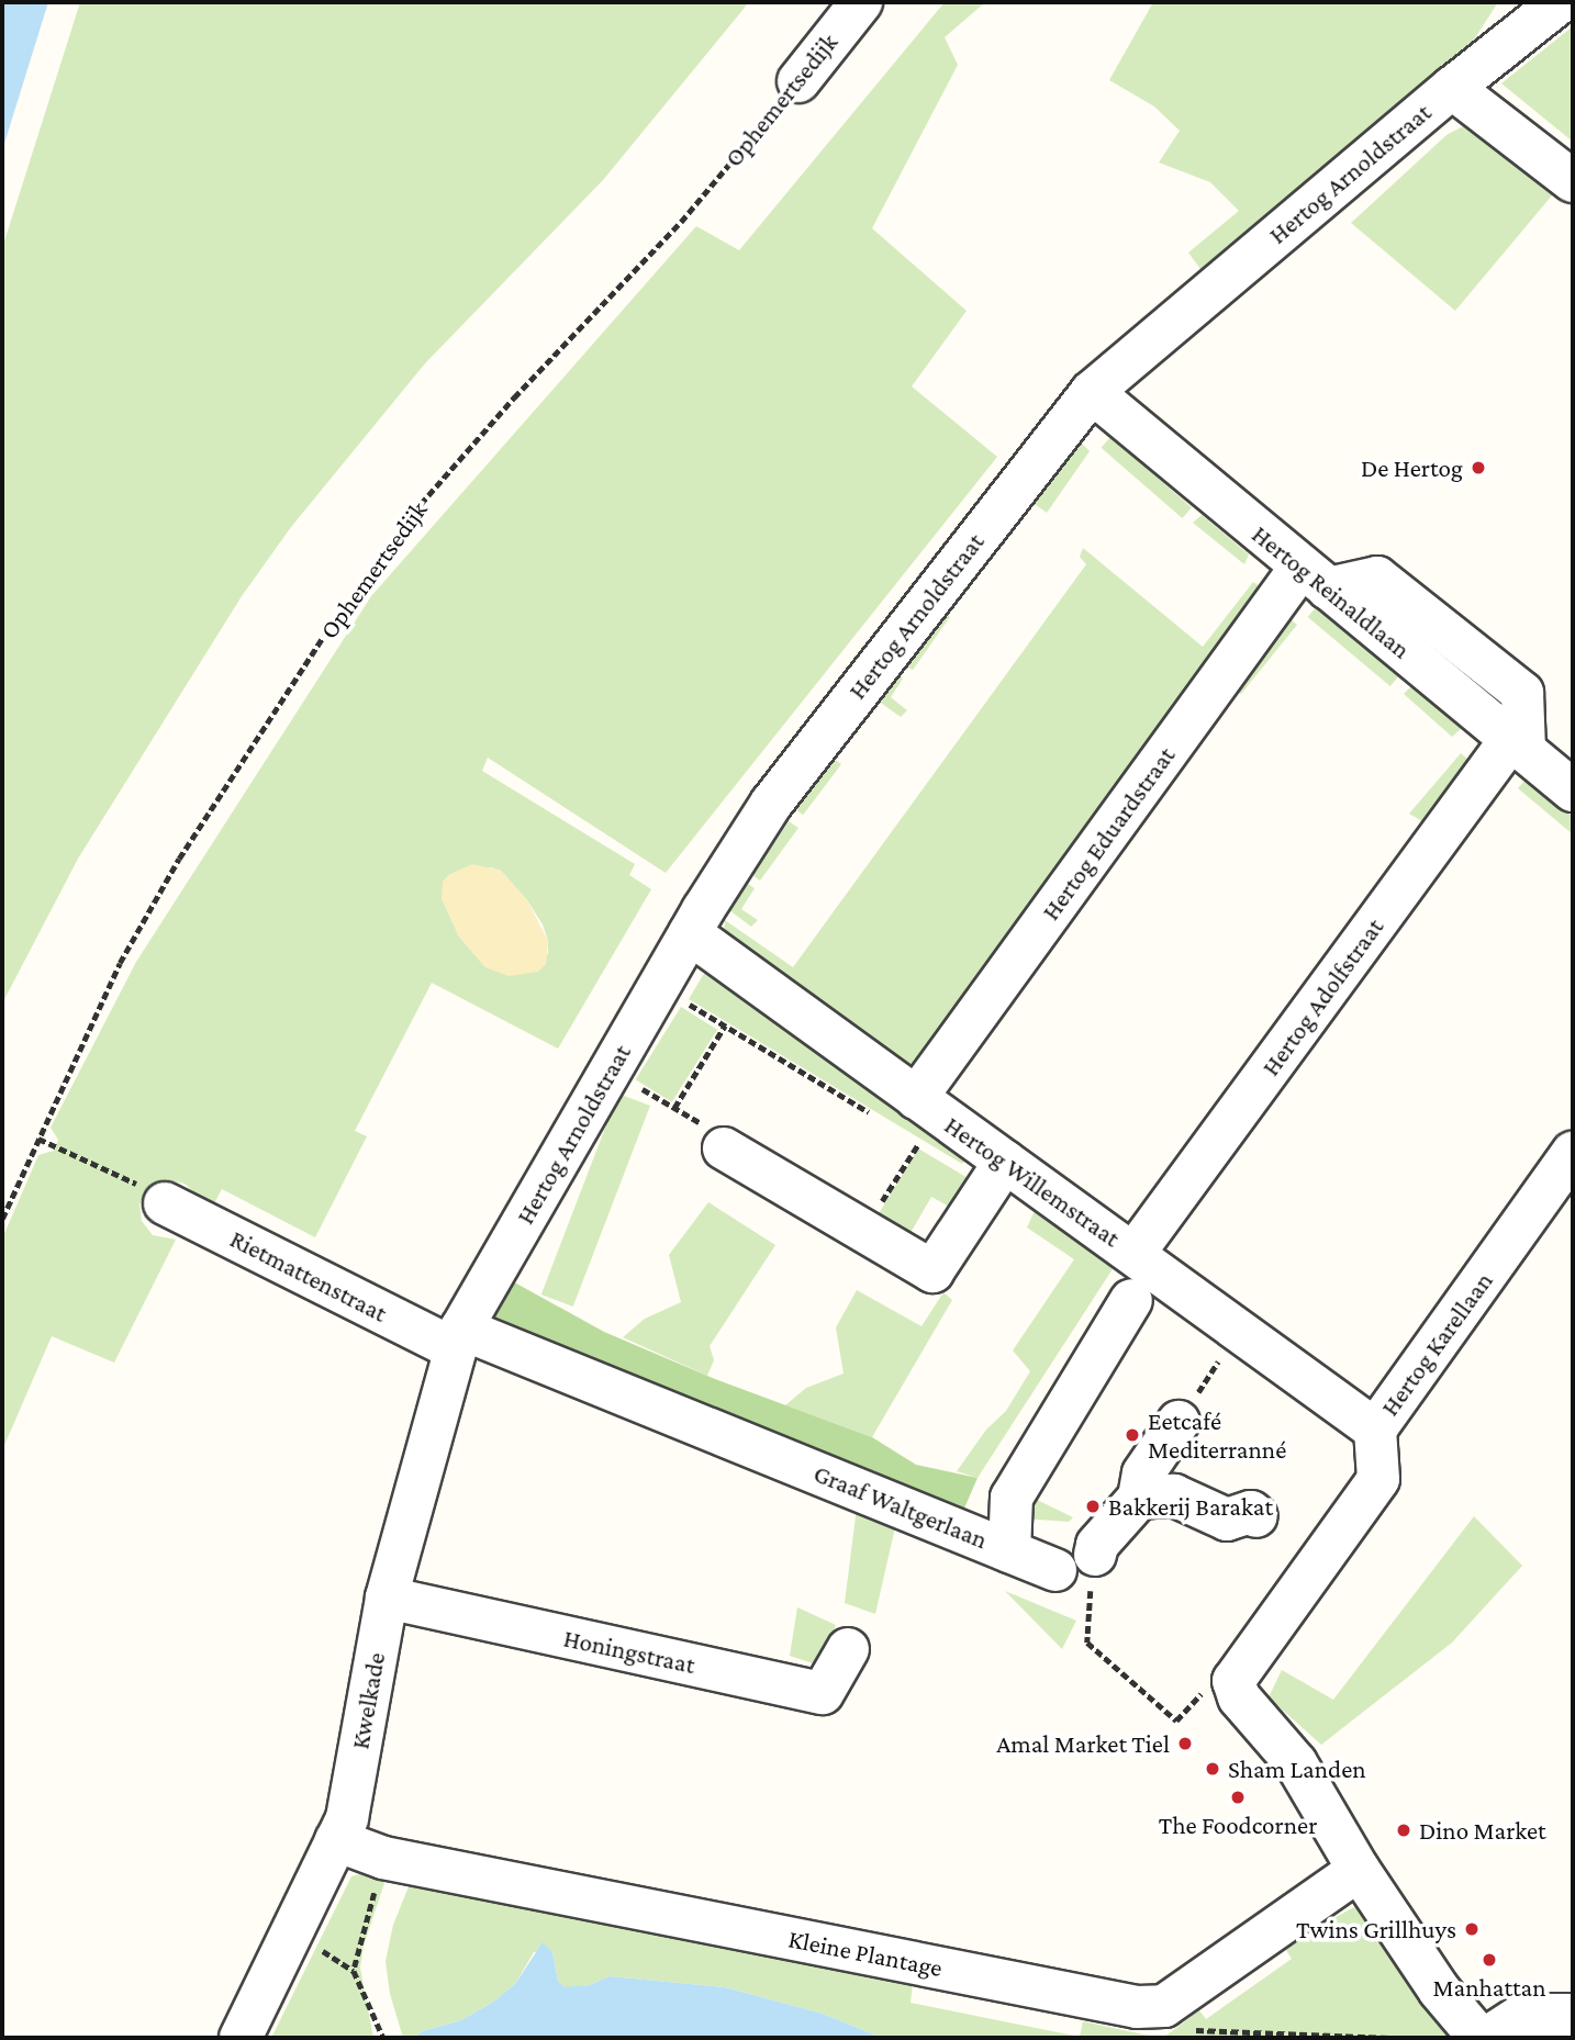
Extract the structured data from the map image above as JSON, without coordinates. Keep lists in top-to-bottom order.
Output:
{
  "streets": {
    "street": [
      "Ophemertsedijk",
      "Hertog Arnoldstraat",
      "Hertog Reinaldlaan",
      "Hertog Eduardstraat",
      "Hertog Adolfstraat",
      "Hertog Willemstraat",
      "Rietmattenstraat",
      "Hertog Karellaan",
      "Graaf Waltgerlaan",
      "Honingstraat",
      "Kwelkade",
      "Kleine Plantage"
    ]
  },
  "crossings": [
    ["Hertog Arnoldstraat", "Hertog Reinaldlaan"],
    ["Hertog Arnoldstraat", "Hertog Willemstraat"],
    ["Hertog Arnoldstraat", "Rietmattenstraat"],
    ["Hertog Arnoldstraat", "Graaf Waltgerlaan"],
    ["Hertog Arnoldstraat", "Kwelkade"],
    ["Hertog Reinaldlaan", "Hertog Eduardstraat"],
    ["Hertog Reinaldlaan", "Hertog Adolfstraat"],
    ["Hertog Eduardstraat", "Hertog Willemstraat"],
    ["Hertog Adolfstraat", "Hertog Willemstraat"],
    ["Hertog Willemstraat", "Hertog Karellaan"],
    ["Rietmattenstraat", "Graaf Waltgerlaan"],
    ["Rietmattenstraat", "Kwelkade"],
    ["Graaf Waltgerlaan", "Kwelkade"],
    ["Honingstraat", "Kwelkade"],
    ["Kwelkade", "Kleine Plantage"]
  ],
  "places": [
    "De Hertog",
    "Eetcafé Mediterranné",
    "Bakkerij Barakat",
    "Amal Market Tiel",
    "Sham Landen",
    "The Foodcorner",
    "Dino Market",
    "Twins Grillhuys",
    "Manhattan"
  ]
}
